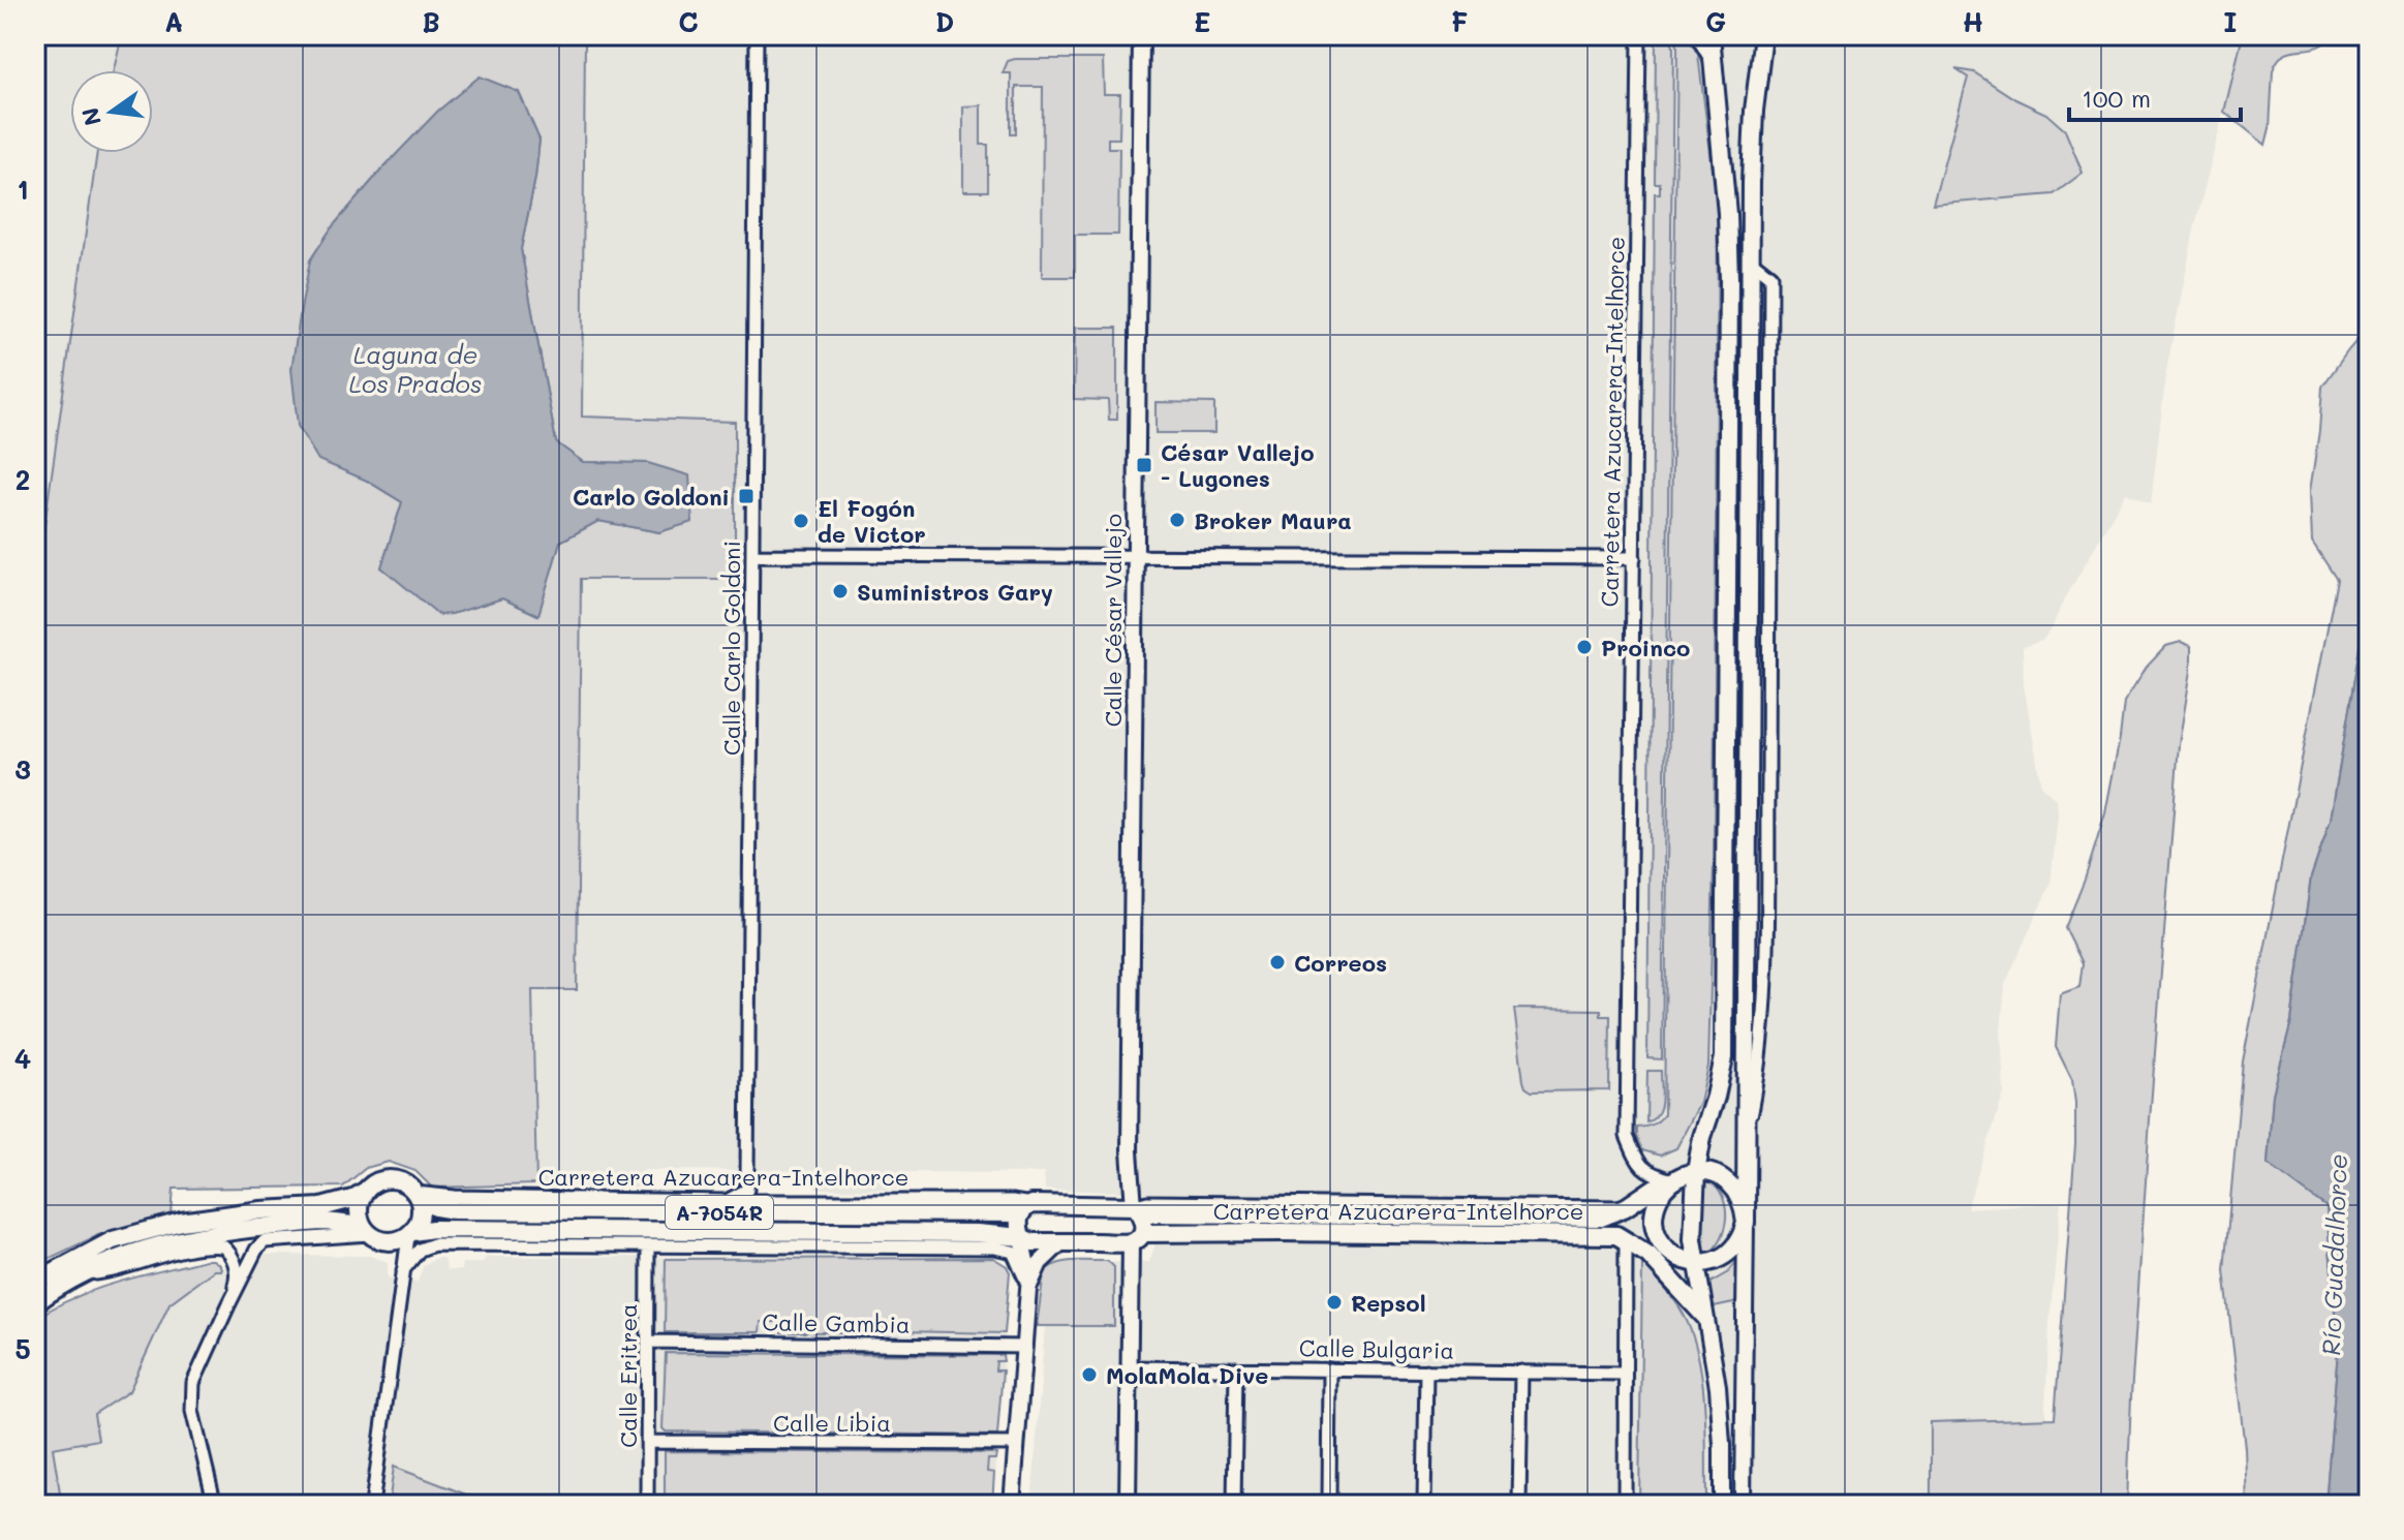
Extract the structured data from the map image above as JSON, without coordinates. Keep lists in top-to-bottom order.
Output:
{
  "streets": {
    "main road": ["Carretera Azucarera-Intelhorce", "A-7054R"],
    "street": [
      "Calle César Vallejo",
      "Calle Carlo Goldoni",
      "Calle Gambia",
      "Calle Bulgaria",
      "Calle Eritrea",
      "Calle Libia"
    ]
  },
  "crossings": [
    ["Carretera Azucarera-Intelhorce", "Calle César Vallejo"],
    ["Carretera Azucarera-Intelhorce", "Calle Carlo Goldoni"],
    ["Carretera Azucarera-Intelhorce", "A-7054R"],
    ["Calle César Vallejo", "A-7054R"],
    ["Calle Gambia", "Calle Eritrea"],
    ["Calle Eritrea", "Calle Libia"]
  ],
  "water": ["Laguna de Los Prados", "Río Guadalhorce"],
  "places": {
    "transit": ["César Vallejo - Lugones", "Carlo Goldoni"],
    "other": [
      "Broker Maura",
      "El Fogón de Victor",
      "Suministros Gary",
      "Proinco",
      "Correos",
      "Repsol",
      "MolaMola Dive"
    ]
  },
  "scale_bar": "100 m",
  "north": "left",
  "grid": {
    "columns": [
      "A",
      "B",
      "C",
      "D",
      "E",
      "F",
      "G",
      "H",
      "I"
    ],
    "rows": [
      "1",
      "2",
      "3",
      "4",
      "5"
    ]
  }
}
